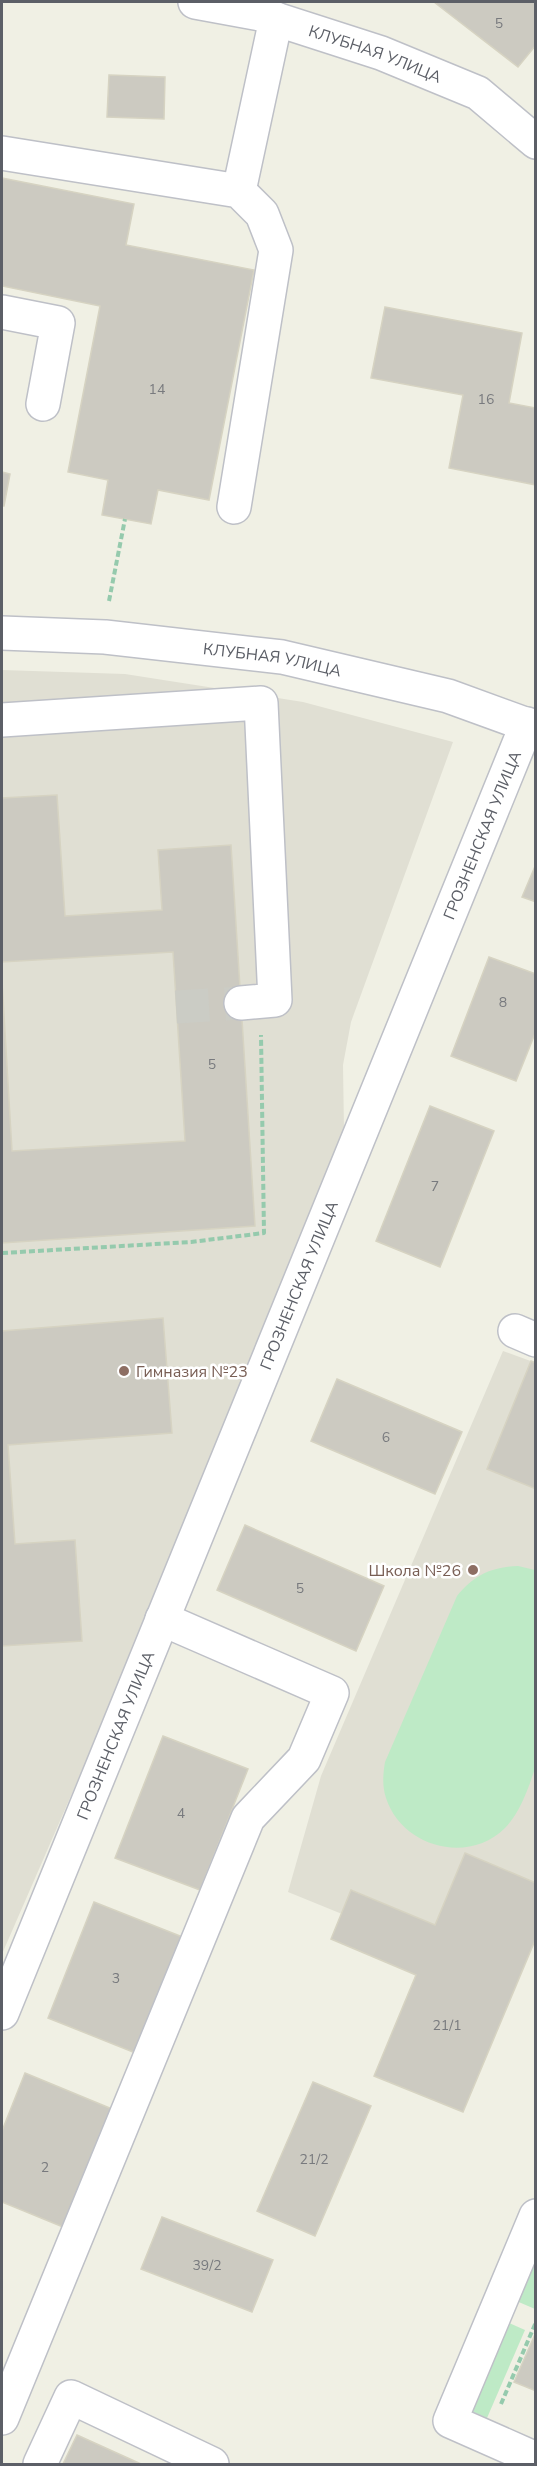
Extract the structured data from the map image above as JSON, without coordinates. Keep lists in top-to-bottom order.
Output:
{
  "streets": {
    "street": ["КЛУБНАЯ УЛИЦА", "ГРОЗНЕНСКАЯ УЛИЦА"]
  },
  "crossings": [
    ["КЛУБНАЯ УЛИЦА", "ГРОЗНЕНСКАЯ УЛИЦА"]
  ],
  "places": ["Гимназия №23", "Школа №26"],
  "house_numbers": [
    "5",
    "14",
    "16",
    "8",
    "5",
    "7",
    "6",
    "5",
    "4",
    "3",
    "21/1",
    "21/2",
    "2",
    "39/2"
  ]
}
